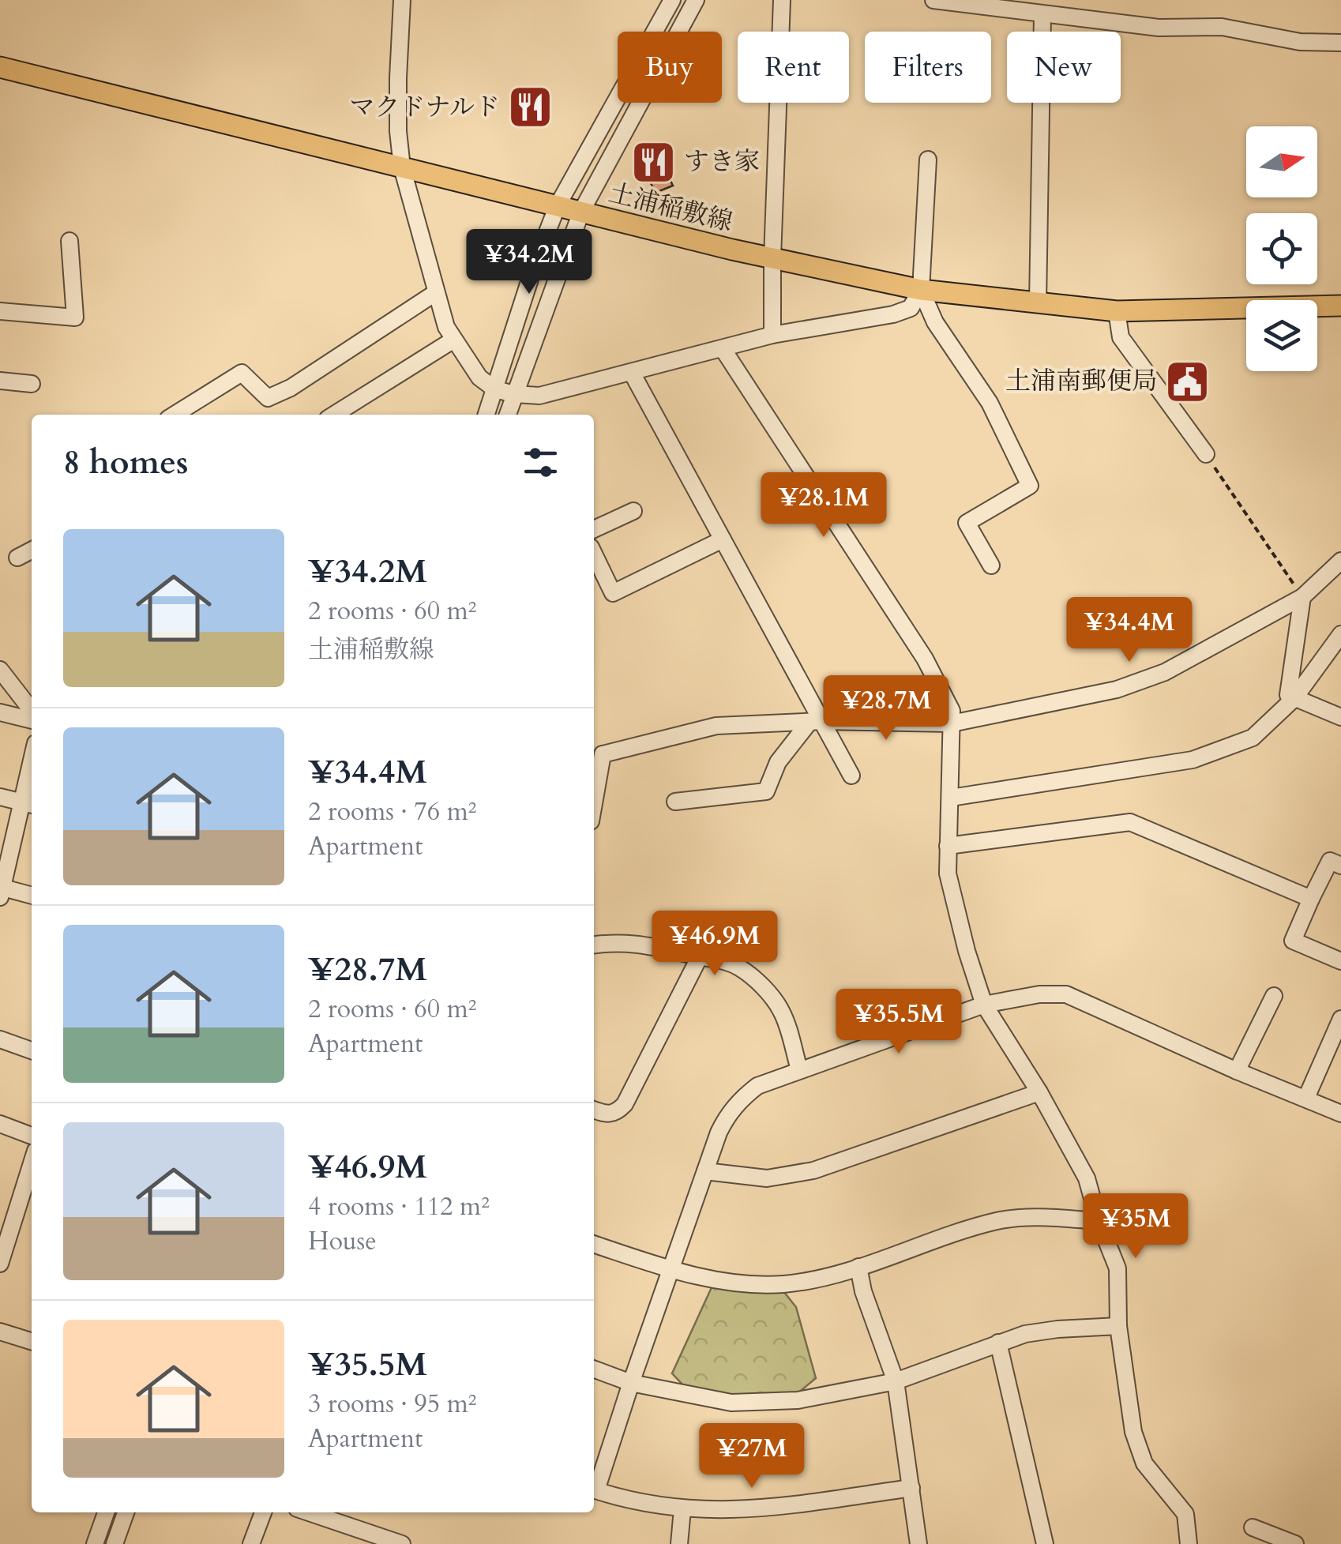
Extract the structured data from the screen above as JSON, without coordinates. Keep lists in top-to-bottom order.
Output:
{
  "streets": {
    "main road": ["土浦稲敷線"]
  },
  "places": {
    "restaurant": ["マクドナルド", "すき家"],
    "public building": ["土浦南郵便局"]
  },
  "north": "right",
  "page": {
    "chip": [
      "Buy",
      "Rent",
      "Filters",
      "New"
    ],
    "price": [
      "¥34.2M",
      "¥28.1M",
      "¥34.4M",
      "¥28.7M",
      "¥46.9M",
      "¥35.5M",
      "¥35M",
      "¥27M"
    ],
    "heading": "8 homes",
    "list": [
      {
        "name": "¥34.2M",
        "note": "2 rooms · 60 m² · 土浦稲敷線"
      },
      {
        "name": "¥34.4M",
        "note": "2 rooms · 76 m² · Apartment"
      },
      {
        "name": "¥28.7M",
        "note": "2 rooms · 60 m² · Apartment"
      },
      {
        "name": "¥46.9M",
        "note": "4 rooms · 112 m² · House"
      },
      {
        "name": "¥35.5M",
        "note": "3 rooms · 95 m² · Apartment"
      }
    ]
  }
}
